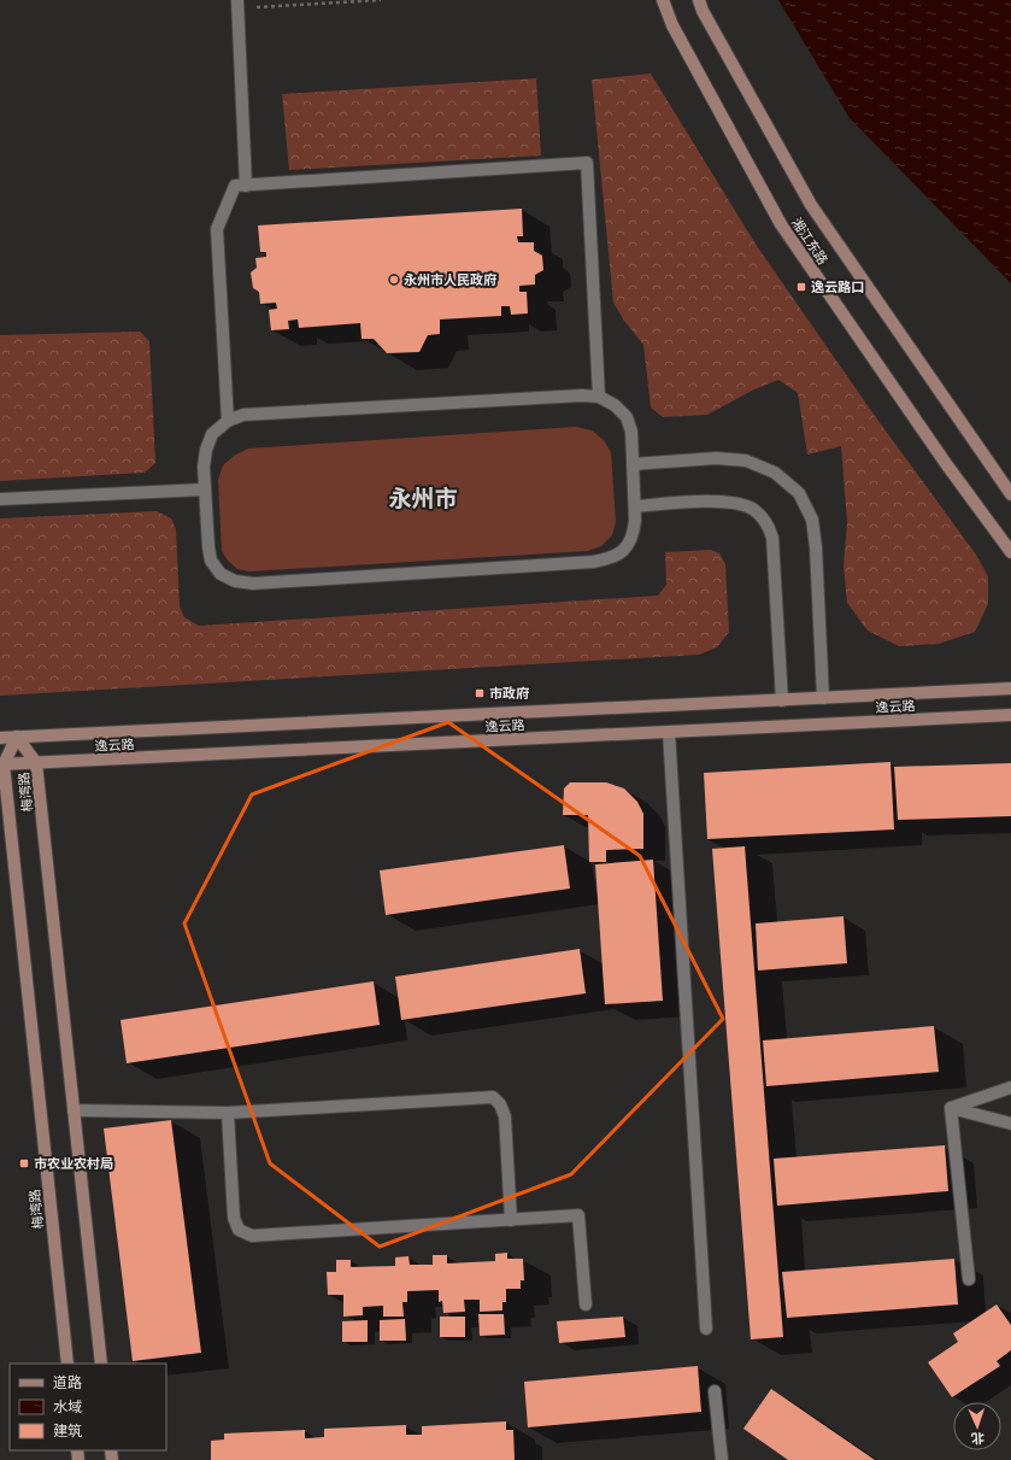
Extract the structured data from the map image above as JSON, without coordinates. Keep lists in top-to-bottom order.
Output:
{
  "streets": {
    "street": ["湘江东路", "逸云路", "梅湾路"]
  },
  "crossings": [
    ["逸云路", "梅湾路"]
  ],
  "districts": ["永州市"],
  "places": {
    "other": ["永州市人民政府"],
    "transit": ["逸云路口", "市政府", "市农业农村局"]
  },
  "legend": ["道路", "水域", "建筑"],
  "north": "bottom"
}
